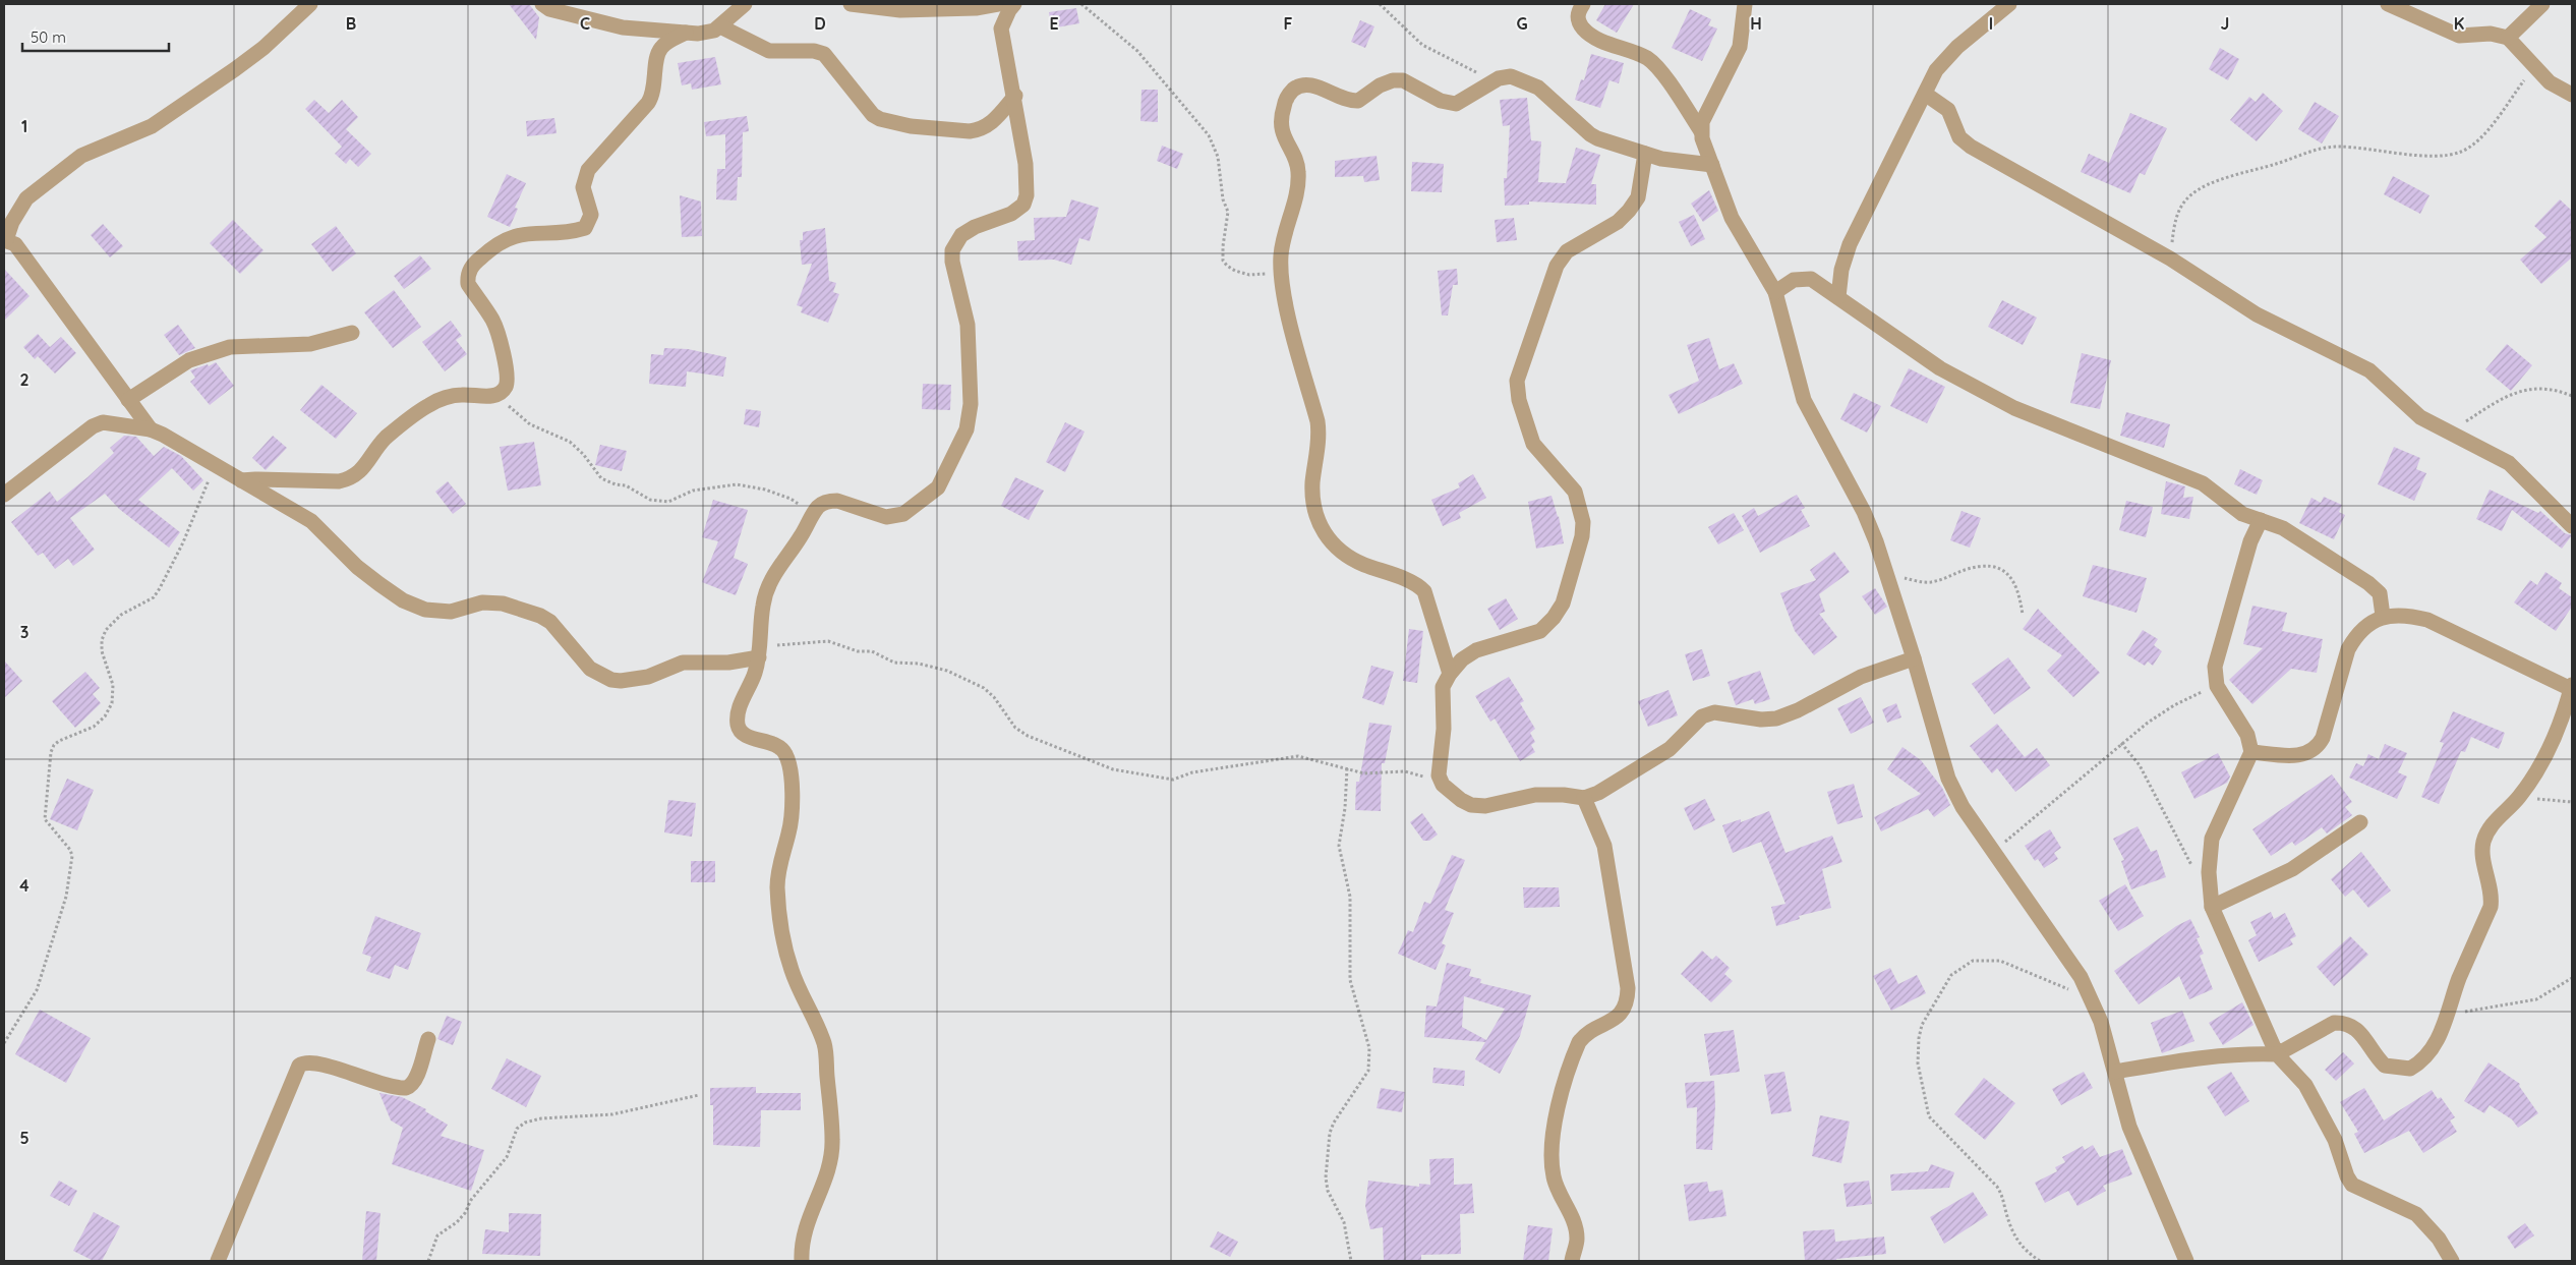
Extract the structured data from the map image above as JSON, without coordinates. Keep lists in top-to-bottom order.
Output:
{
  "scale_bar": "50 m",
  "grid": {
    "columns": [
      "B",
      "C",
      "D",
      "E",
      "F",
      "G",
      "H",
      "I",
      "J",
      "K"
    ],
    "rows": [
      "1",
      "2",
      "3",
      "4",
      "5"
    ]
  }
}
